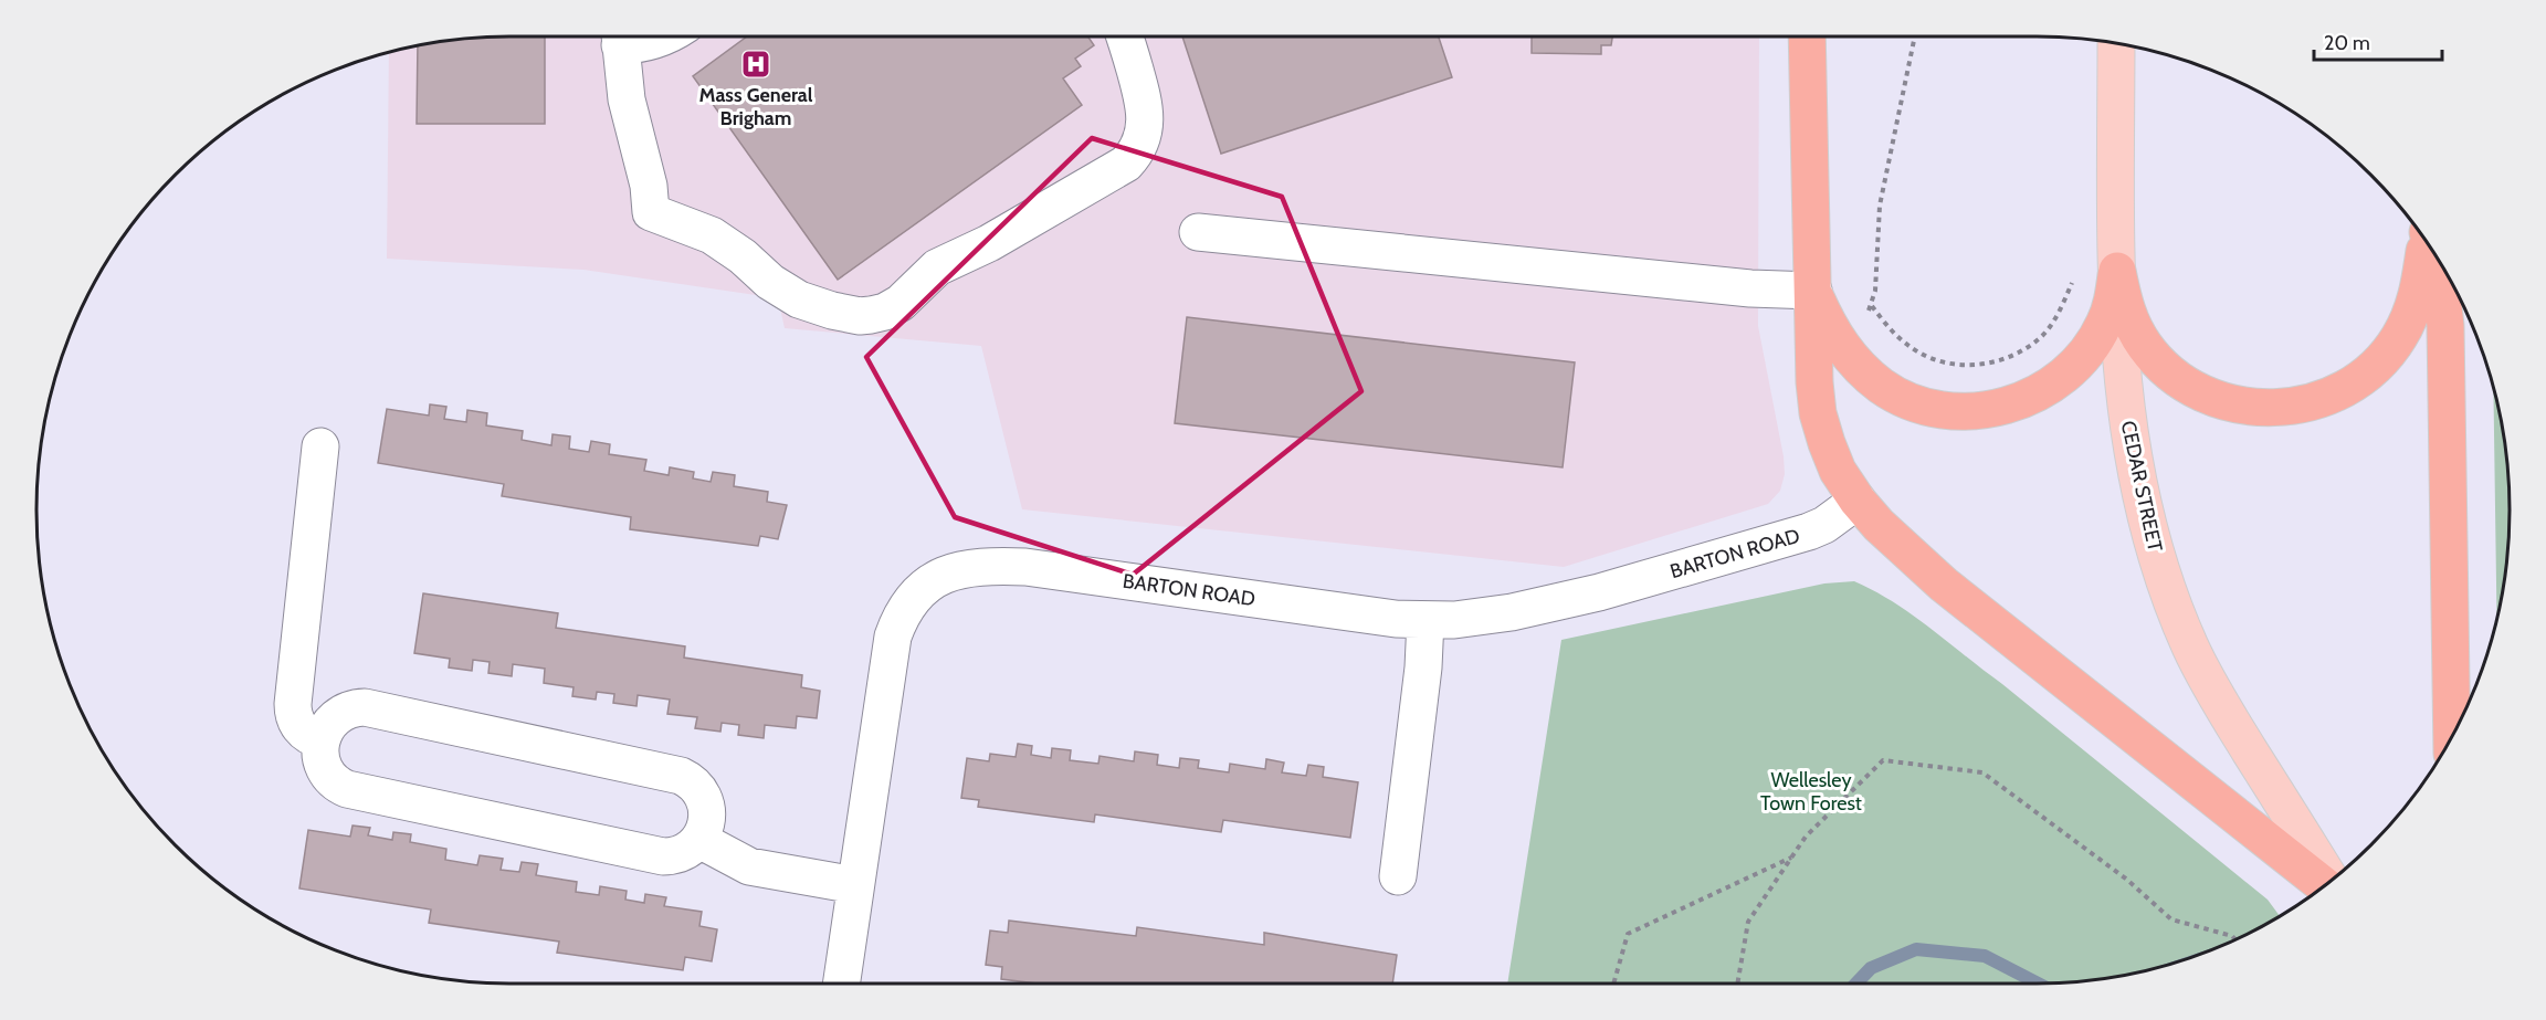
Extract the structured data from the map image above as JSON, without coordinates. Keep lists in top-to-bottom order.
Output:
{
  "streets": {
    "main road": ["CEDAR STREET"],
    "lane": ["BARTON ROAD"]
  },
  "parks": ["Wellesley Town Forest"],
  "places": {
    "hospital": ["Mass General Brigham"]
  },
  "scale_bar": "20 m"
}
